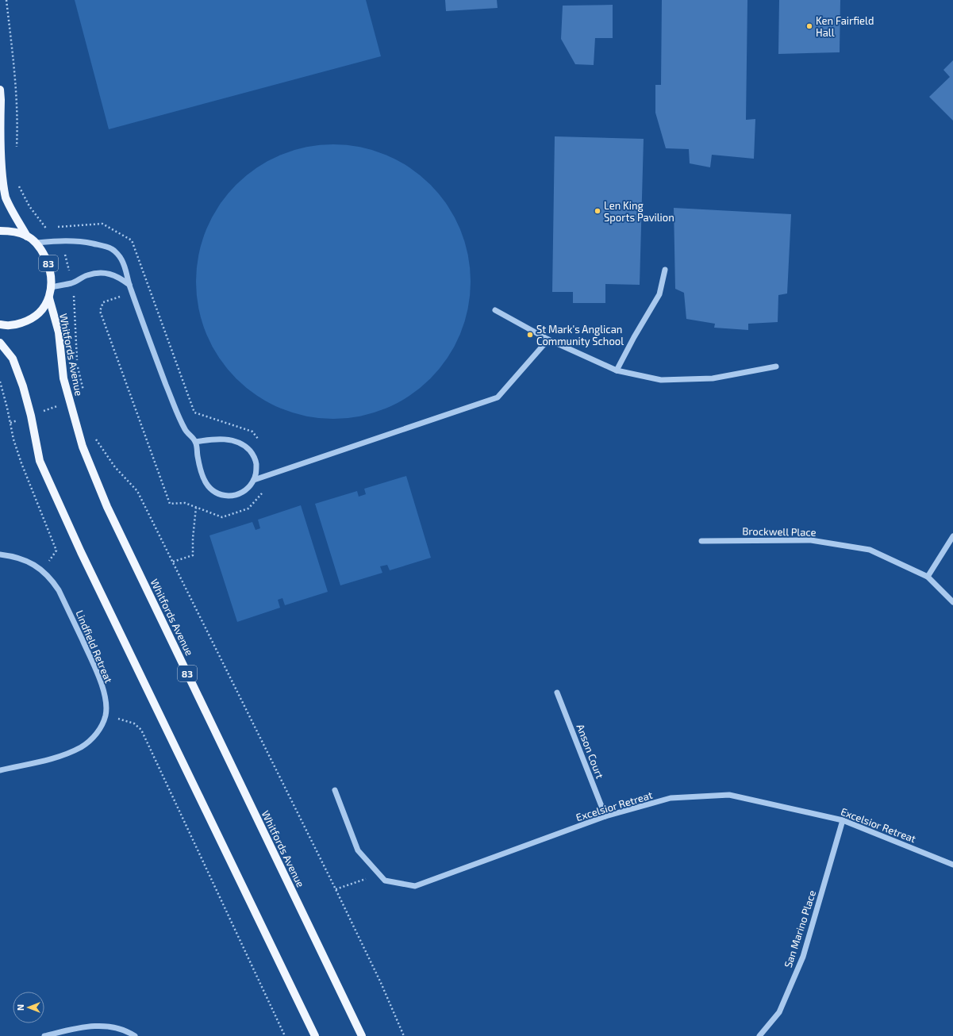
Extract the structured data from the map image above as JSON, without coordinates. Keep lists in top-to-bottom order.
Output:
{
  "streets": {
    "main road": ["83", "Whitfords Avenue"],
    "street": [
      "Brockwell Place",
      "Lindfield Retreat",
      "Anson Court",
      "Excelsior Retreat",
      "San Marino Place"
    ]
  },
  "crossings": [
    ["Anson Court", "Excelsior Retreat"],
    ["Excelsior Retreat", "San Marino Place"]
  ],
  "places": ["Ken Fairfield Hall", "Len King Sports Pavilion", "St Mark's Anglican Community School"],
  "north": "left"
}
